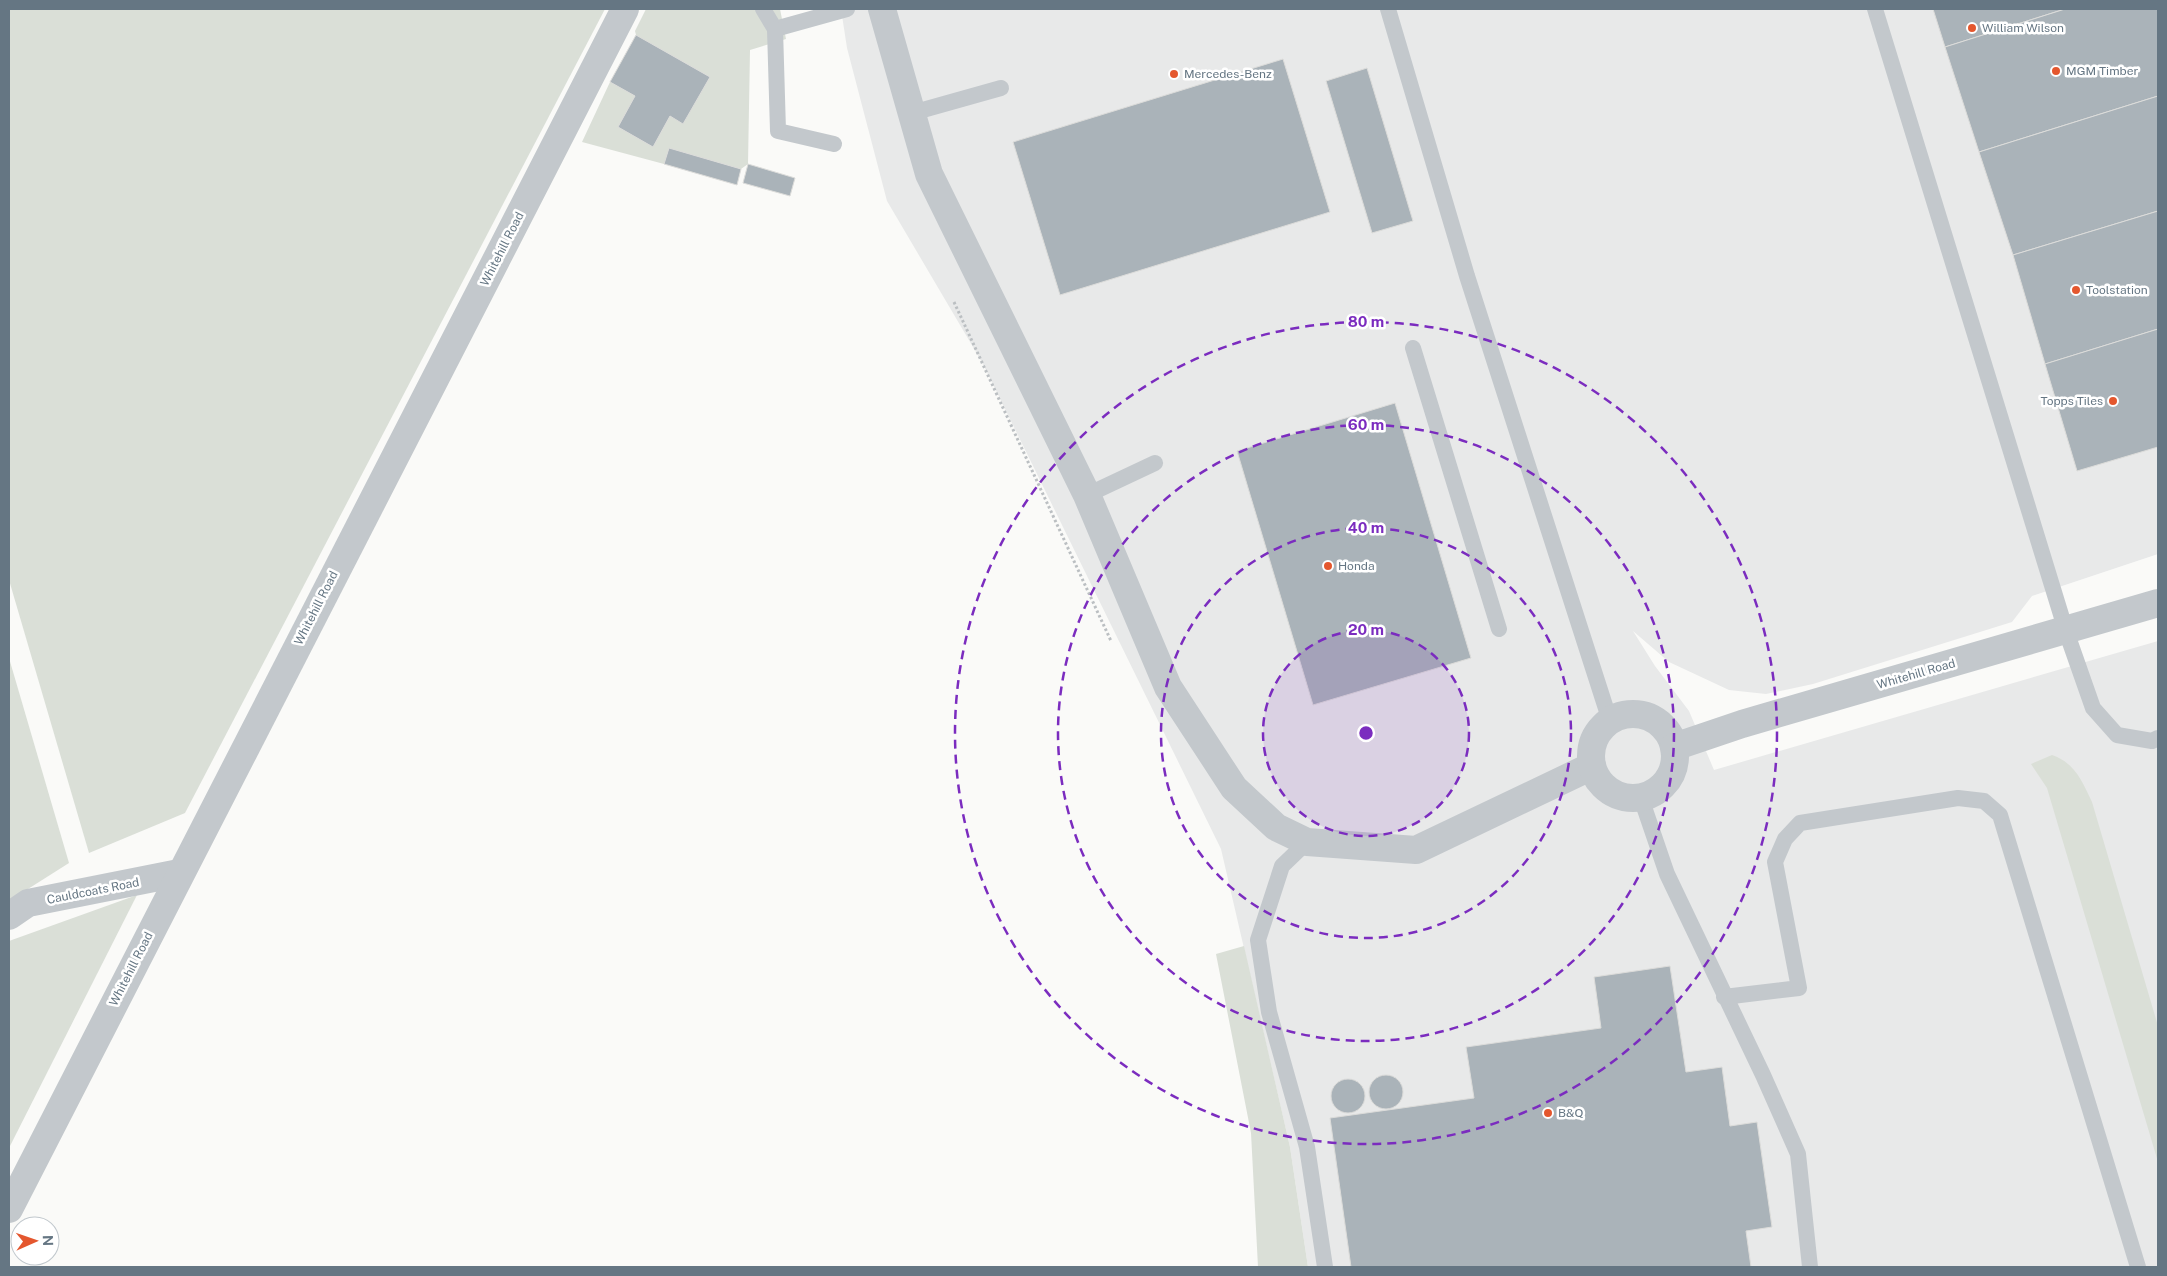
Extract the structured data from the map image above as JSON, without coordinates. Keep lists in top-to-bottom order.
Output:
{
  "streets": {
    "street": ["Whitehill Road", "Cauldcoats Road"]
  },
  "crossings": [
    ["Whitehill Road", "Cauldcoats Road"]
  ],
  "places": [
    "William Wilson",
    "MGM Timber",
    "Mercedes-Benz",
    "Toolstation",
    "Topps Tiles",
    "Honda",
    "B&Q"
  ],
  "north": "right",
  "rings": [
    "80 m",
    "60 m",
    "40 m",
    "20 m"
  ]
}
